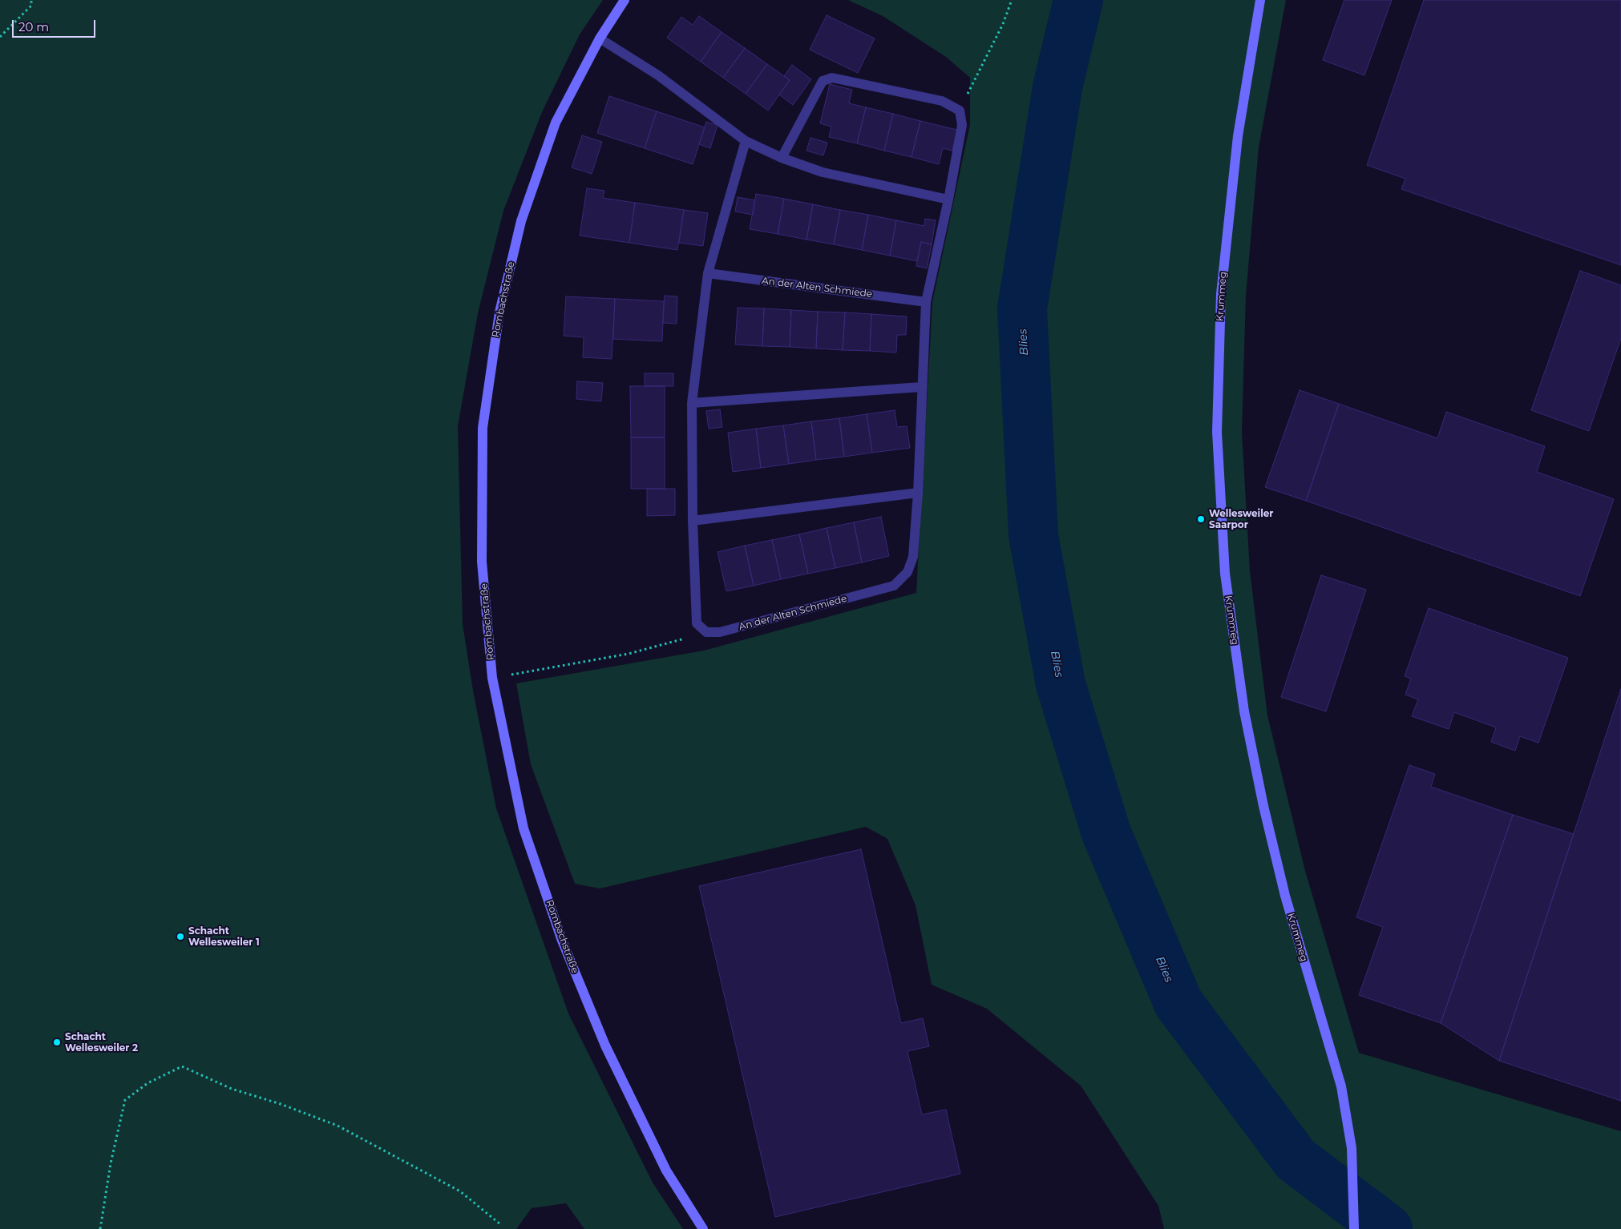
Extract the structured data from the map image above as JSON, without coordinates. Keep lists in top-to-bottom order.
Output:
{
  "streets": {
    "street": ["An der Alten Schmiede", "Krummeg", "Rombachstraße"]
  },
  "water": ["Blies"],
  "places": ["Wellesweiler Saarpor", "Schacht Wellesweiler 1", "Schacht Wellesweiler 2"],
  "scale_bar": "20 m"
}
